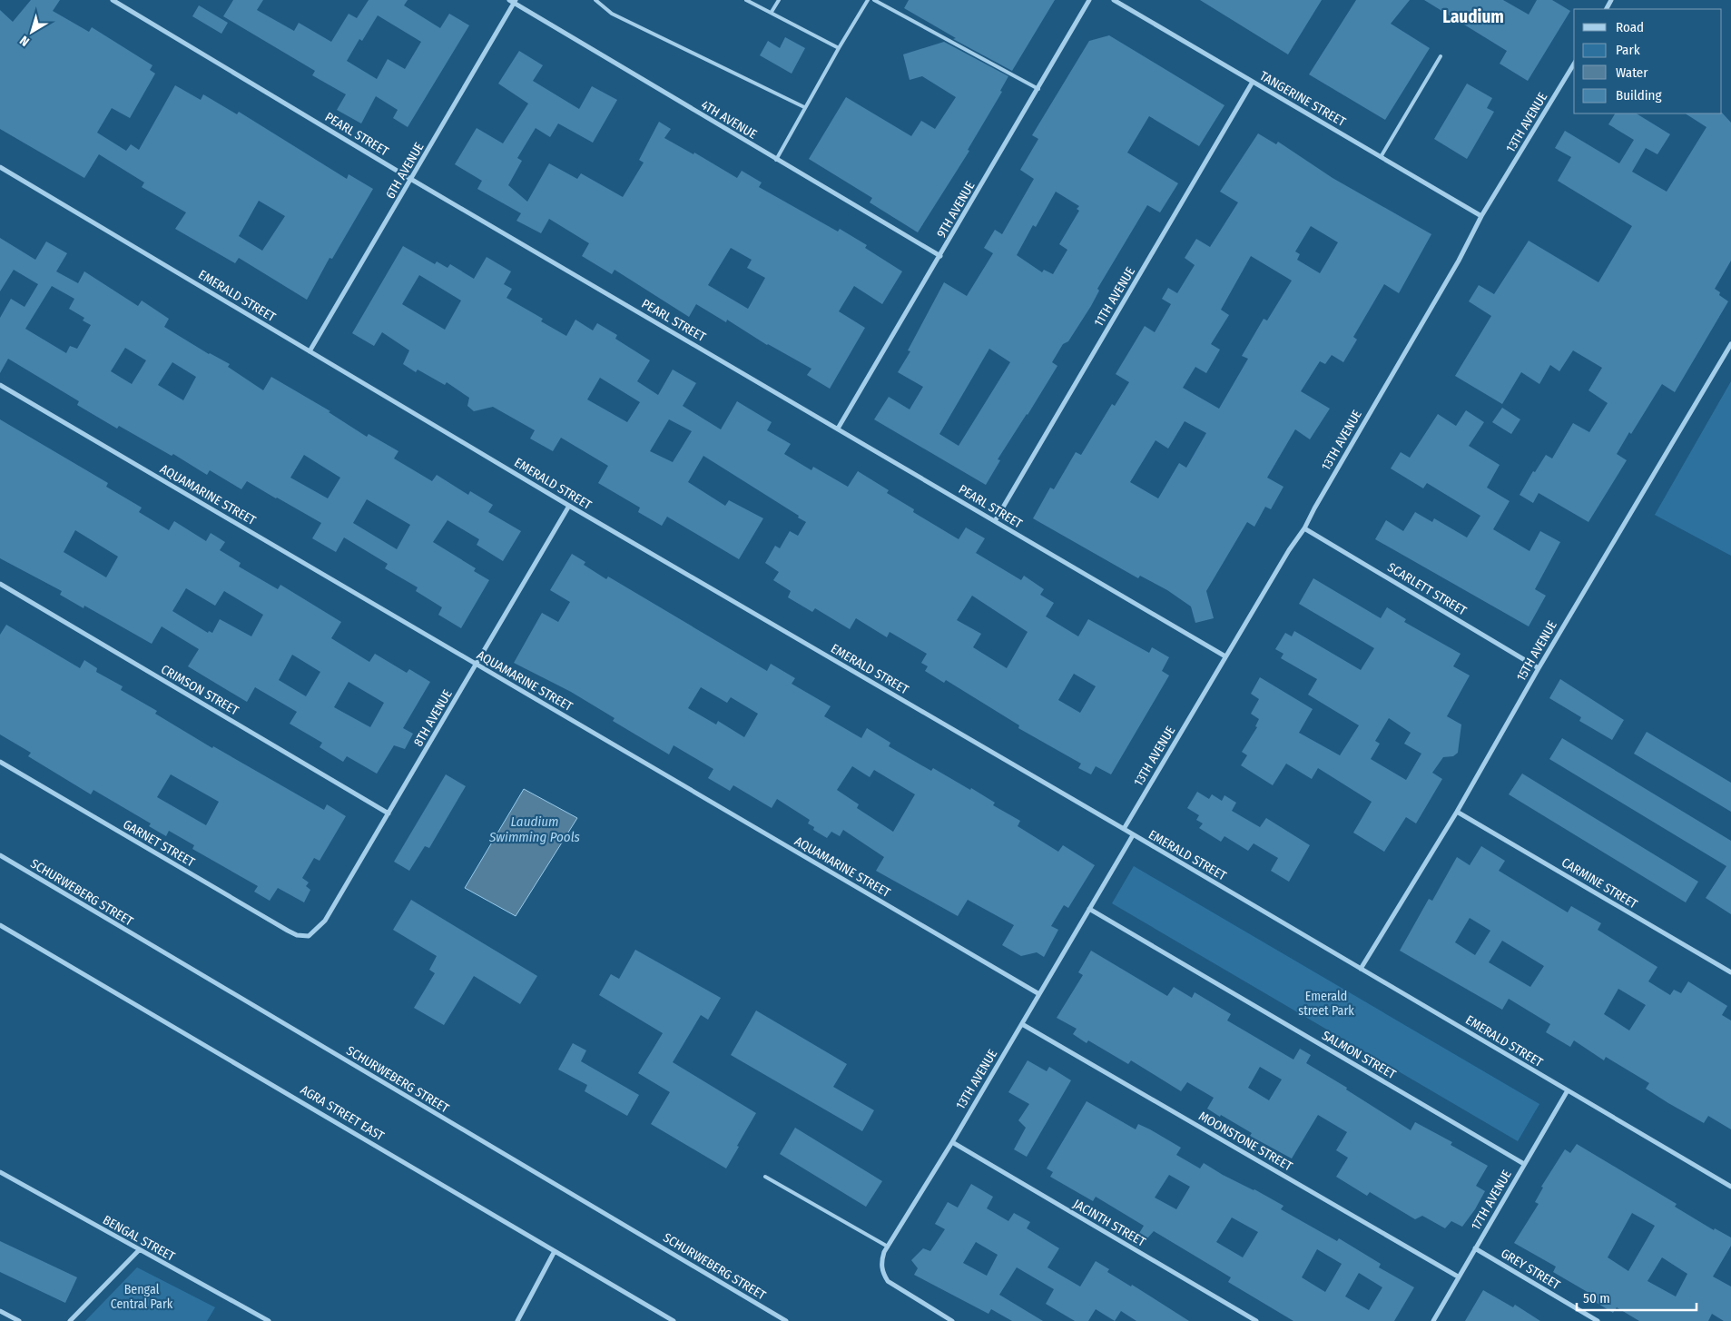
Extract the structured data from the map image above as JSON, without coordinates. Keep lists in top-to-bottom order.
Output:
{
  "streets": {
    "street": [
      "TANGERINE STREET",
      "4TH AVENUE",
      "13TH AVENUE",
      "PEARL STREET",
      "6TH AVENUE",
      "9TH AVENUE",
      "EMERALD STREET",
      "11TH AVENUE",
      "AQUAMARINE STREET",
      "SCARLETT STREET",
      "15TH AVENUE",
      "CRIMSON STREET",
      "8TH AVENUE",
      "GARNET STREET",
      "CARMINE STREET",
      "SCHURWEBERG STREET",
      "SALMON STREET",
      "AGRA STREET EAST",
      "MOONSTONE STREET",
      "17TH AVENUE",
      "JACINTH STREET",
      "BENGAL STREET",
      "GREY STREET"
    ]
  },
  "crossings": [
    ["TANGERINE STREET", "13TH AVENUE"],
    ["TANGERINE STREET", "11TH AVENUE"],
    ["4TH AVENUE", "6TH AVENUE"],
    ["4TH AVENUE", "9TH AVENUE"],
    ["13TH AVENUE", "PEARL STREET"],
    ["13TH AVENUE", "EMERALD STREET"],
    ["13TH AVENUE", "AQUAMARINE STREET"],
    ["13TH AVENUE", "SCARLETT STREET"],
    ["13TH AVENUE", "SALMON STREET"],
    ["13TH AVENUE", "MOONSTONE STREET"],
    ["13TH AVENUE", "JACINTH STREET"],
    ["PEARL STREET", "6TH AVENUE"],
    ["PEARL STREET", "9TH AVENUE"],
    ["PEARL STREET", "11TH AVENUE"],
    ["6TH AVENUE", "EMERALD STREET"],
    ["EMERALD STREET", "15TH AVENUE"],
    ["EMERALD STREET", "8TH AVENUE"],
    ["EMERALD STREET", "17TH AVENUE"],
    ["AQUAMARINE STREET", "8TH AVENUE"],
    ["SCARLETT STREET", "15TH AVENUE"],
    ["15TH AVENUE", "CARMINE STREET"],
    ["CRIMSON STREET", "8TH AVENUE"],
    ["8TH AVENUE", "GARNET STREET"],
    ["SALMON STREET", "17TH AVENUE"],
    ["MOONSTONE STREET", "17TH AVENUE"],
    ["17TH AVENUE", "GREY STREET"]
  ],
  "districts": ["Laudium"],
  "water": ["Laudium Swimming Pools"],
  "parks": ["Emerald street Park", "Bengal Central Park"],
  "legend": [
    "Road",
    "Park",
    "Water",
    "Building"
  ],
  "scale_bar": "50 m",
  "north": "bottom left"
}
